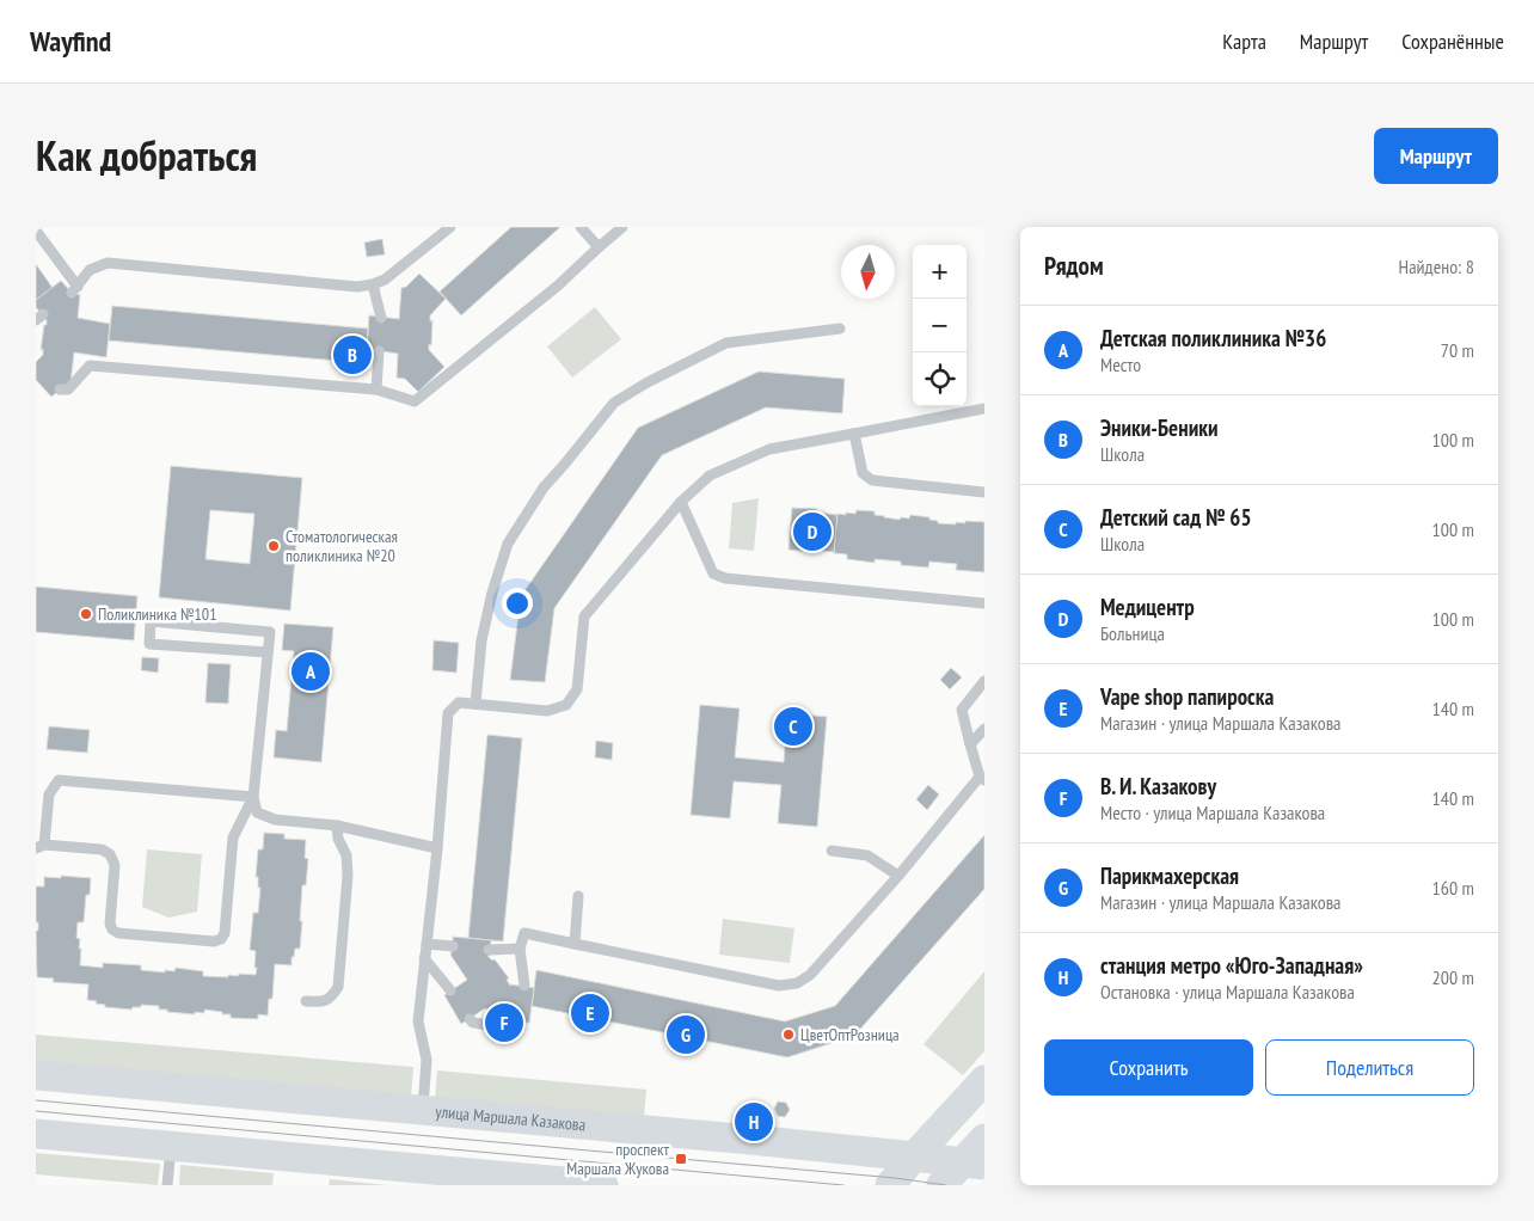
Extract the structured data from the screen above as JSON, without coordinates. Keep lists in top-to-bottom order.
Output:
{
  "streets": {
    "street": ["улица Маршала Казакова"]
  },
  "places": {
    "other": ["Стоматологическая поликлиника №20", "Поликлиника №101", "ЦветОптРозница"],
    "transit": ["проспект Маршала Жукова"]
  },
  "north": "bottom",
  "page": {
    "header": "Wayfind",
    "nav": ["Карта", "Маршрут", "Сохранённые"],
    "title": "Как добраться",
    "buttons": [
      "Маршрут",
      ["Сохранить", "Поделиться"]
    ],
    "heading": ["Рядом", "Найдено: 8"],
    "map_buttons": ["+", "−"],
    "list": [
      {
        "mark": "A",
        "name": "Детская поликлиника №36",
        "note": "Место",
        "value": "70 m"
      },
      {
        "mark": "B",
        "name": "Эники-Беники",
        "note": "Школа",
        "value": "100 m"
      },
      {
        "mark": "C",
        "name": "Детский сад № 65",
        "note": "Школа",
        "value": "100 m"
      },
      {
        "mark": "D",
        "name": "Медицентр",
        "note": "Больница",
        "value": "100 m"
      },
      {
        "mark": "E",
        "name": "Vape shop папироска",
        "note": "Магазин · улица Маршала Казакова",
        "value": "140 m"
      },
      {
        "mark": "F",
        "name": "В. И. Казакову",
        "note": "Место · улица Маршала Казакова",
        "value": "140 m"
      },
      {
        "mark": "G",
        "name": "Парикмахерская",
        "note": "Магазин · улица Маршала Казакова",
        "value": "160 m"
      },
      {
        "mark": "H",
        "name": "станция метро «Юго-Западная»",
        "note": "Остановка · улица Маршала Казакова",
        "value": "200 m"
      }
    ],
    "pins": [
      "B",
      "D",
      "A",
      "C",
      "E",
      "F",
      "G",
      "H"
    ]
  }
}
